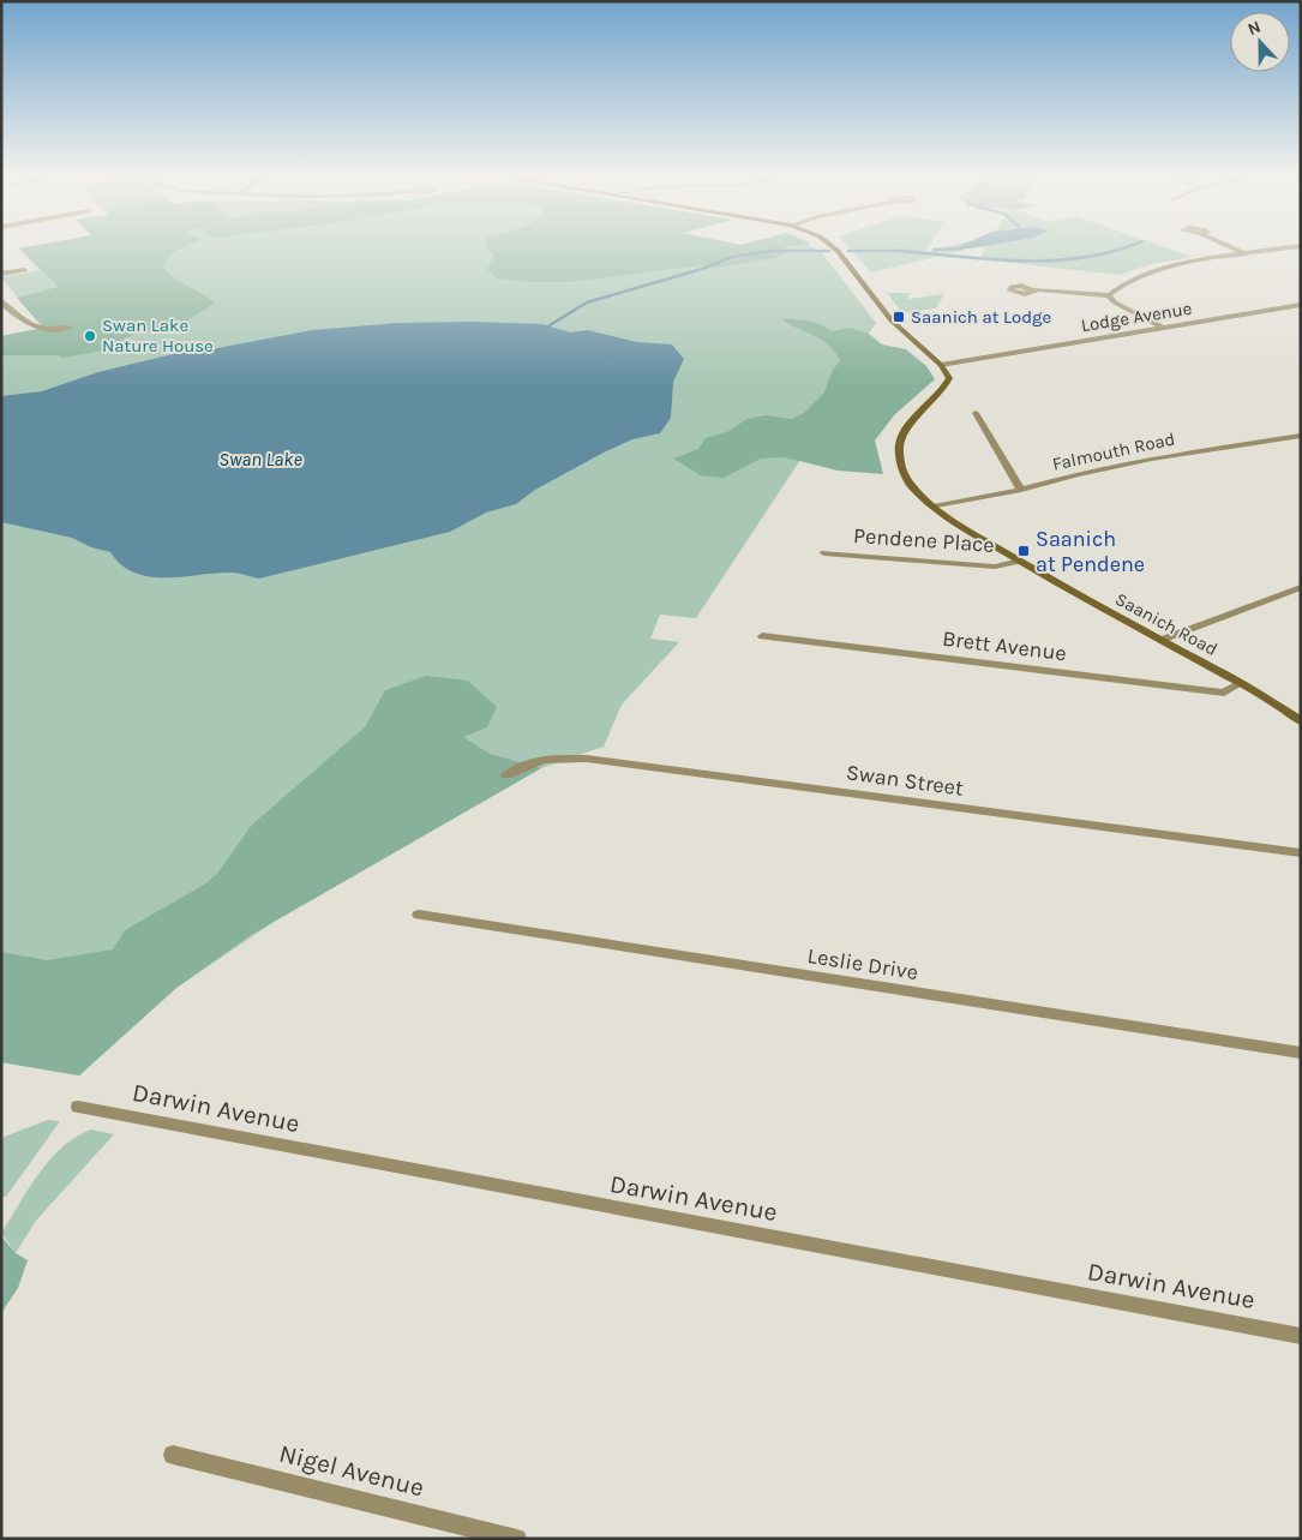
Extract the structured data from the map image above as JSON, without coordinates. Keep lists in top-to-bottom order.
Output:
{
  "streets": {
    "main road": ["Saanich Road"],
    "street": [
      "Lodge Avenue",
      "Falmouth Road",
      "Pendene Place",
      "Brett Avenue",
      "Swan Street",
      "Leslie Drive",
      "Darwin Avenue",
      "Nigel Avenue"
    ]
  },
  "crossings": [
    ["Lodge Avenue", "Saanich Road"],
    ["Falmouth Road", "Saanich Road"],
    ["Pendene Place", "Saanich Road"],
    ["Saanich Road", "Brett Avenue"]
  ],
  "water": ["Swan Lake"],
  "places": {
    "transit": ["Saanich at Lodge", "Saanich at Pendene"],
    "other": ["Swan Lake Nature House"]
  },
  "north": "top"
}
